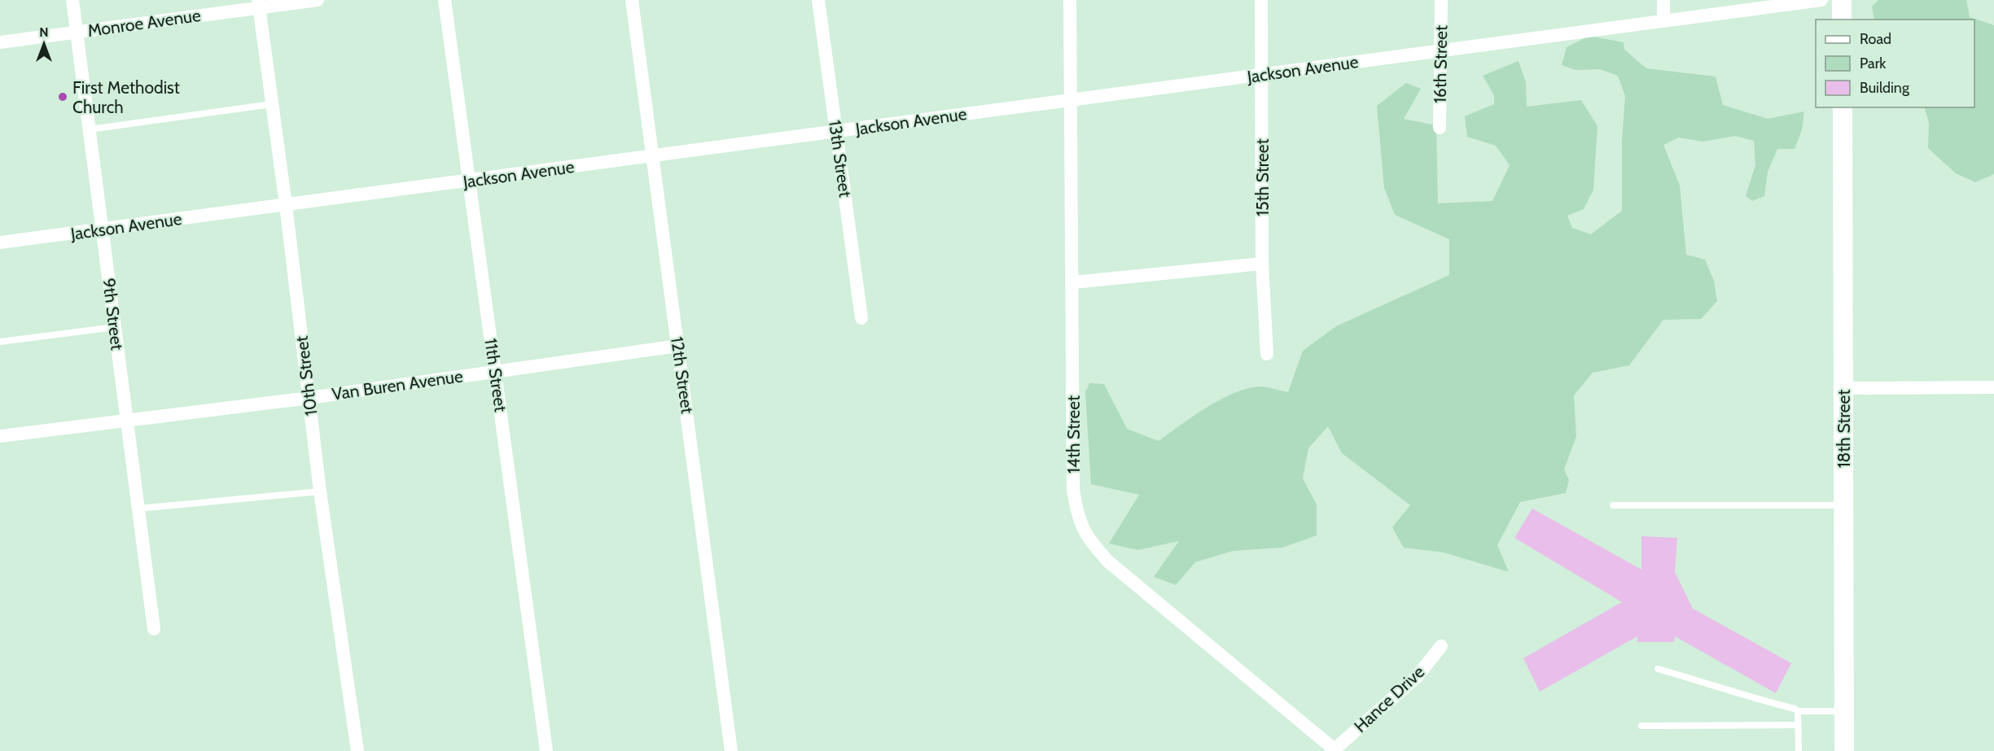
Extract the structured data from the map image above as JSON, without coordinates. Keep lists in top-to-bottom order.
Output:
{
  "streets": {
    "main road": ["18th Street"],
    "street": [
      "Monroe Avenue",
      "16th Street",
      "Jackson Avenue",
      "13th Street",
      "15th Street",
      "9th Street",
      "11th Street",
      "12th Street",
      "10th Street",
      "Van Buren Avenue",
      "14th Street",
      "Hance Drive"
    ]
  },
  "crossings": [
    ["Monroe Avenue", "9th Street"],
    ["Monroe Avenue", "10th Street"],
    ["16th Street", "Jackson Avenue"],
    ["Jackson Avenue", "13th Street"],
    ["Jackson Avenue", "15th Street"],
    ["Jackson Avenue", "9th Street"],
    ["Jackson Avenue", "11th Street"],
    ["Jackson Avenue", "12th Street"],
    ["Jackson Avenue", "10th Street"],
    ["Jackson Avenue", "14th Street"],
    ["9th Street", "Van Buren Avenue"],
    ["11th Street", "Van Buren Avenue"],
    ["12th Street", "Van Buren Avenue"],
    ["10th Street", "Van Buren Avenue"],
    ["14th Street", "Hance Drive"]
  ],
  "places": ["First Methodist Church"],
  "legend": ["Road", "Park", "Building"],
  "north": "top"
}
